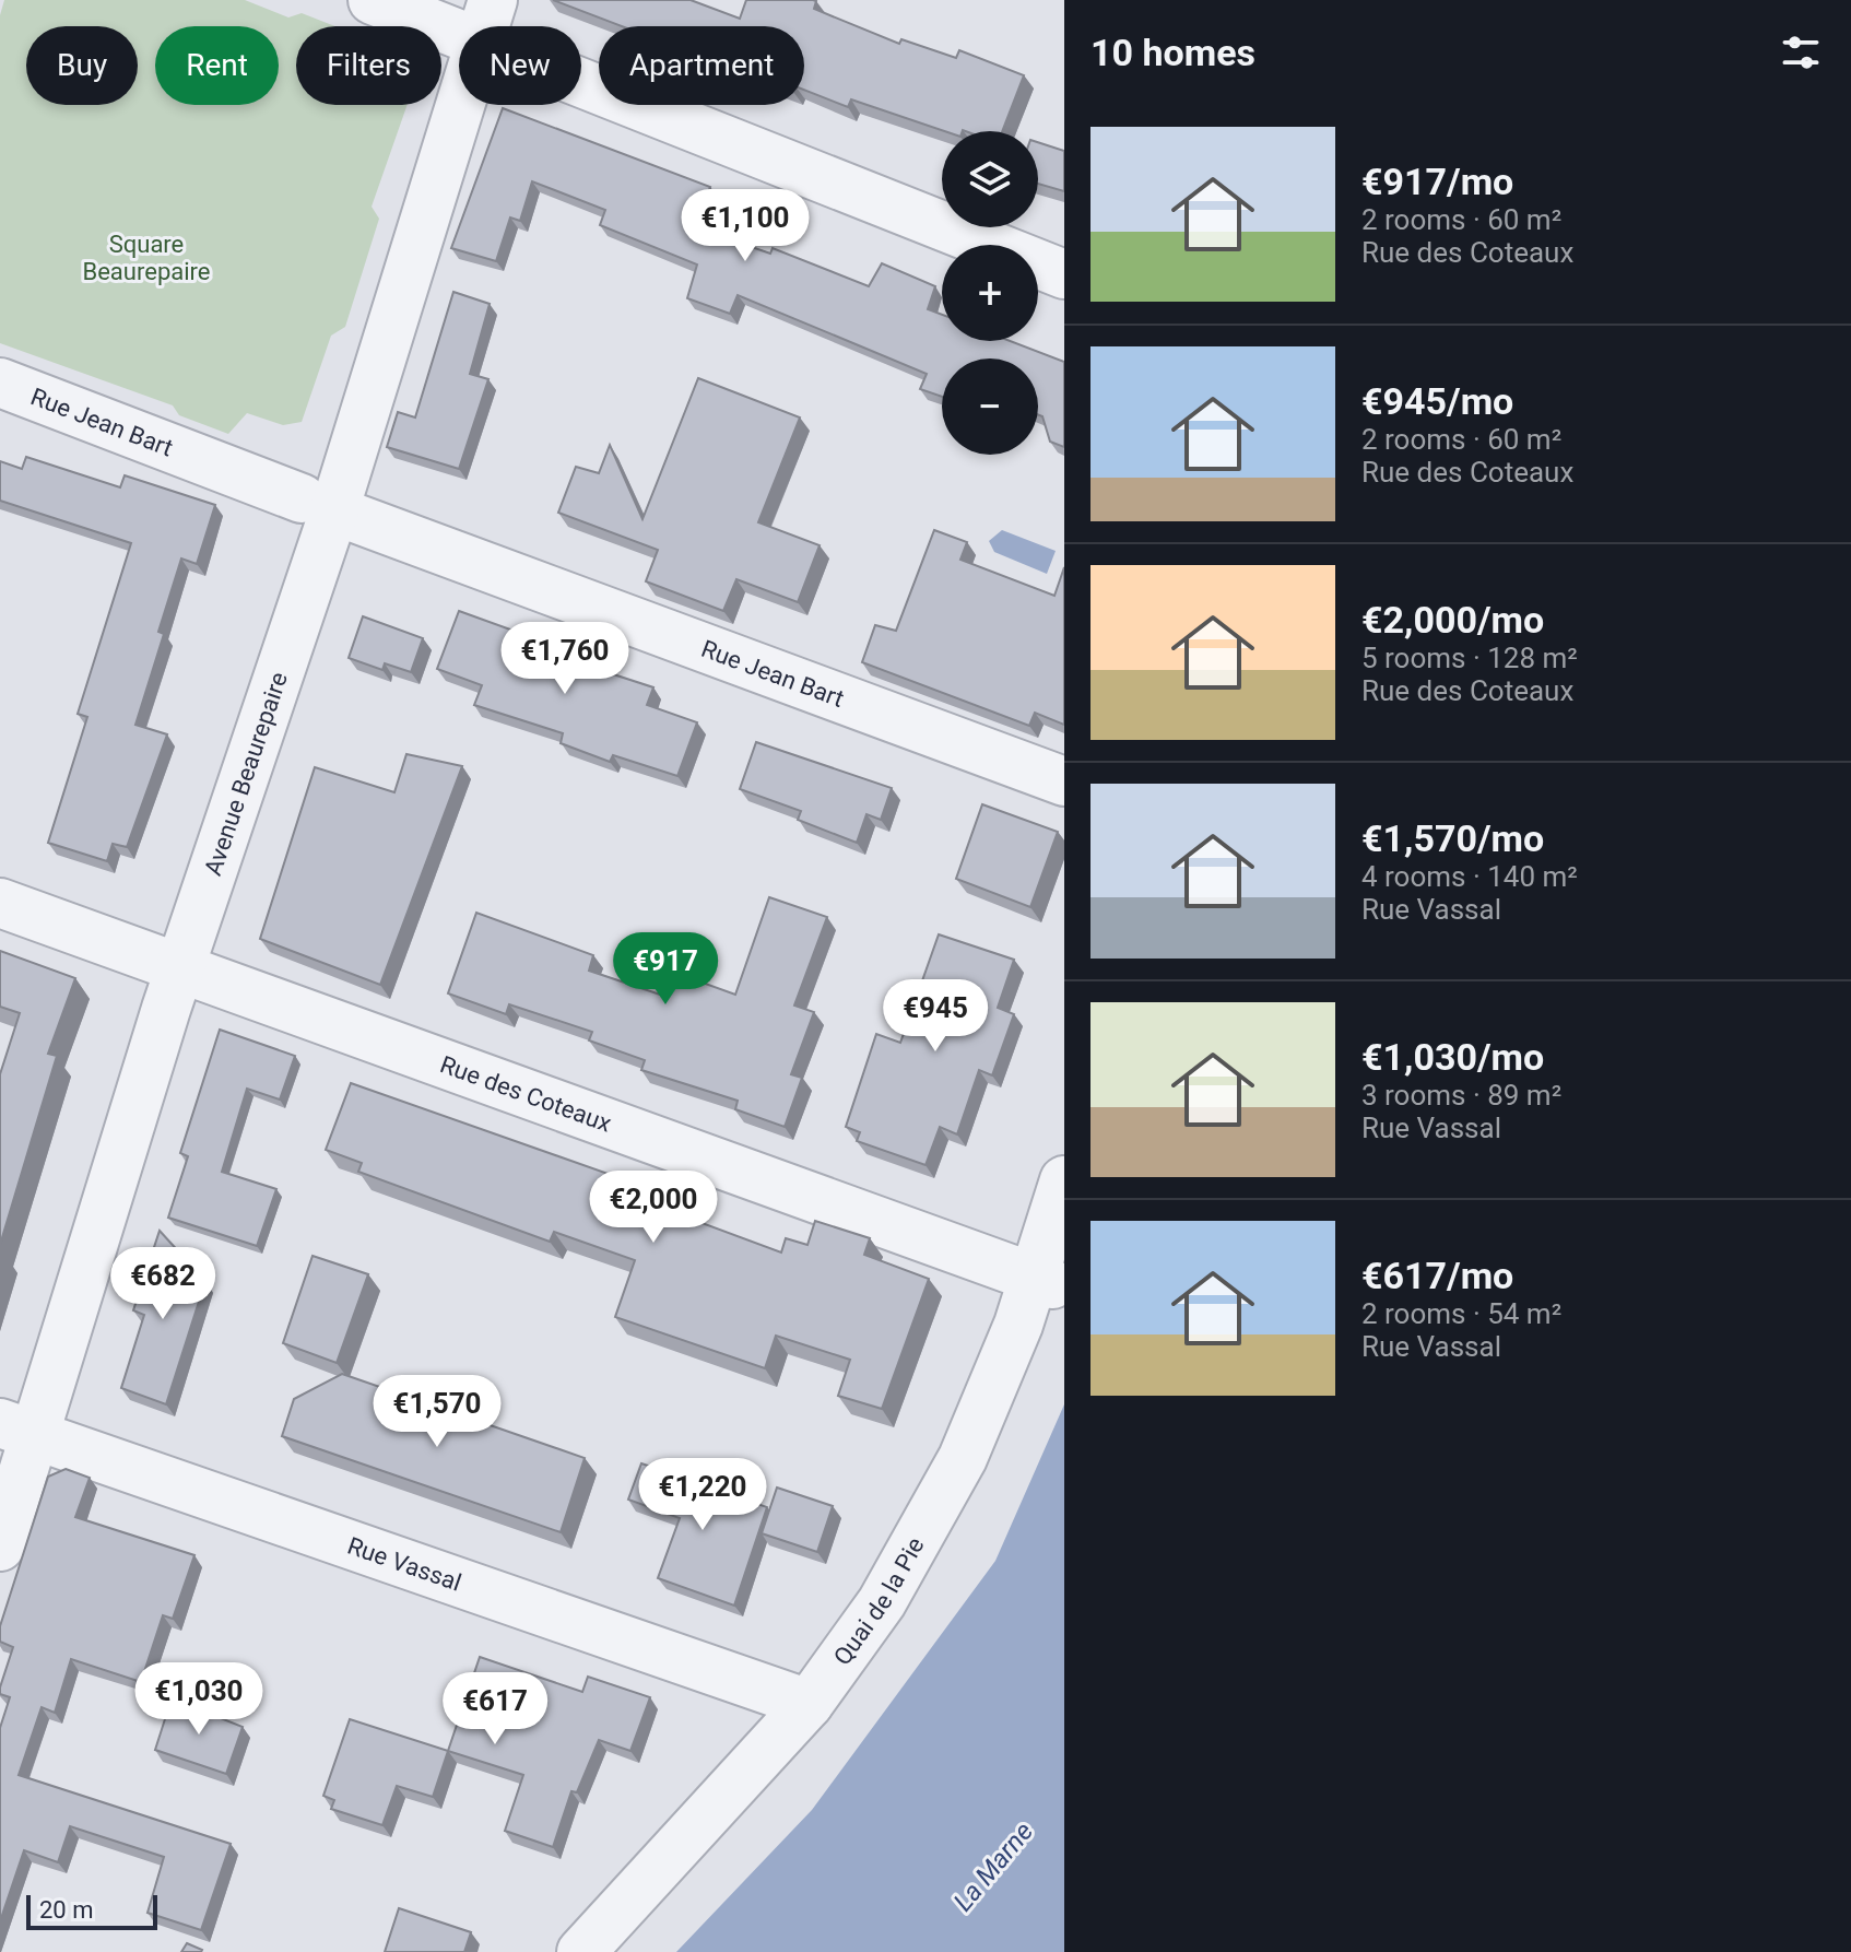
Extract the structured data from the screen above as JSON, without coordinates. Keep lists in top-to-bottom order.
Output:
{
  "streets": {
    "street": [
      "Rue Jean Bart",
      "Avenue Beaurepaire",
      "Rue des Coteaux",
      "Rue Vassal",
      "Quai de la Pie"
    ]
  },
  "crossings": [
    ["Rue Jean Bart", "Avenue Beaurepaire"],
    ["Avenue Beaurepaire", "Rue des Coteaux"],
    ["Avenue Beaurepaire", "Rue Vassal"],
    ["Rue des Coteaux", "Quai de la Pie"],
    ["Rue Vassal", "Quai de la Pie"]
  ],
  "water": ["La Marne"],
  "parks": ["Square Beaurepaire"],
  "scale_bar": "20 m",
  "page": {
    "heading": "10 homes",
    "chip": [
      "Buy",
      "Rent",
      "Filters",
      "New",
      "Apartment"
    ],
    "list": [
      {
        "name": "€917/mo",
        "note": "2 rooms · 60 m² · Rue des Coteaux"
      },
      {
        "name": "€945/mo",
        "note": "2 rooms · 60 m² · Rue des Coteaux"
      },
      {
        "name": "€2,000/mo",
        "note": "5 rooms · 128 m² · Rue des Coteaux"
      },
      {
        "name": "€1,570/mo",
        "note": "4 rooms · 140 m² · Rue Vassal"
      },
      {
        "name": "€1,030/mo",
        "note": "3 rooms · 89 m² · Rue Vassal"
      },
      {
        "name": "€617/mo",
        "note": "2 rooms · 54 m² · Rue Vassal"
      }
    ],
    "map_buttons": ["+", "−"],
    "price": [
      "€1,100",
      "€1,760",
      "€917",
      "€945",
      "€2,000",
      "€682",
      "€1,570",
      "€1,220",
      "€1,030",
      "€617"
    ],
    "scale": "20 m"
  }
}
